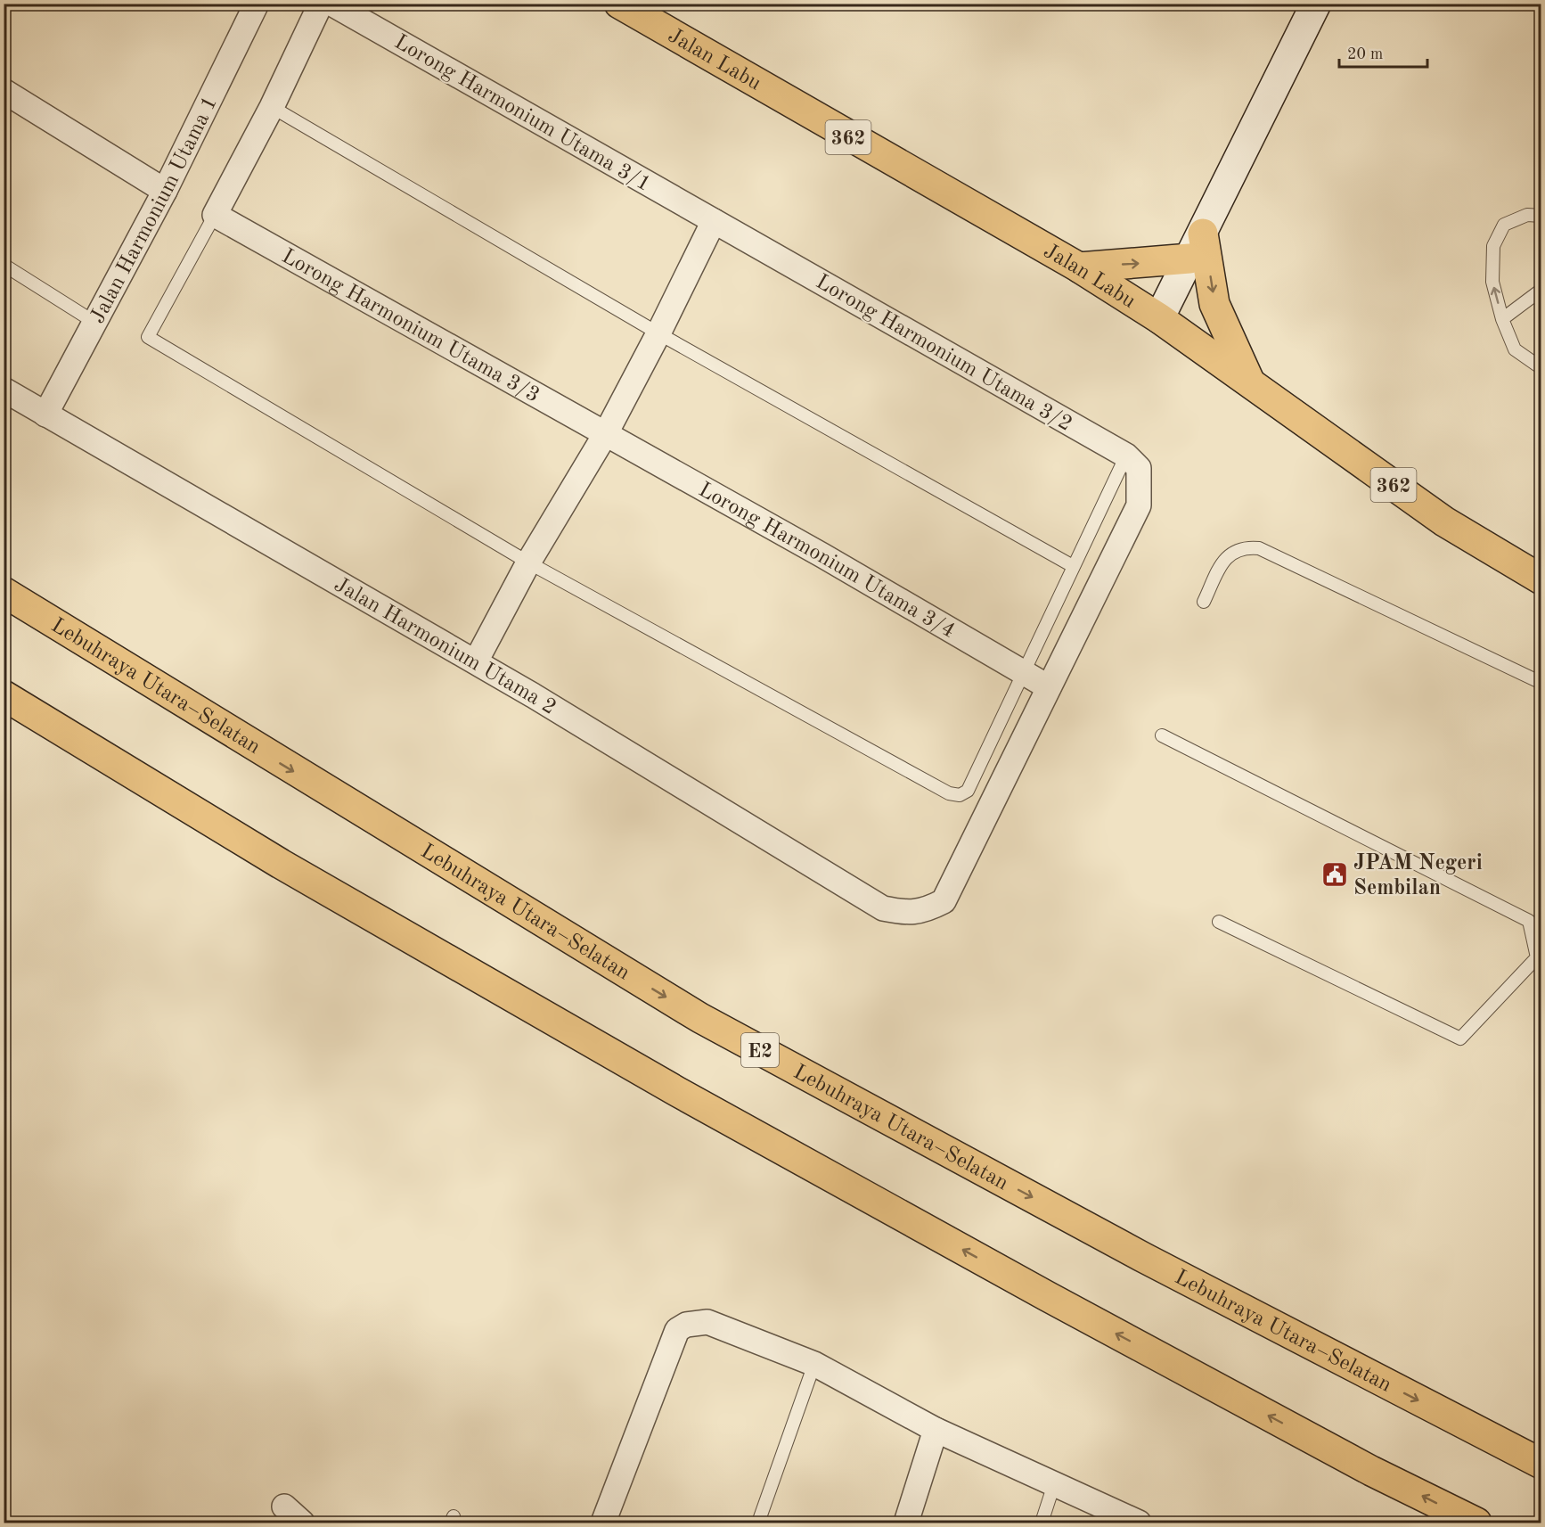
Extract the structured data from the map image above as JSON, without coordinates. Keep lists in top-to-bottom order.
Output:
{
  "streets": {
    "main road": [
      "Jalan Labu",
      "362",
      "Lebuhraya Utara–Selatan",
      "E2"
    ],
    "street": [
      "Lorong Harmonium Utama 3/1",
      "Jalan Harmonium Utama 1",
      "Lorong Harmonium Utama 3/3",
      "Lorong Harmonium Utama 3/2",
      "Lorong Harmonium Utama 3/4",
      "Jalan Harmonium Utama 2"
    ]
  },
  "crossings": [
    ["Lorong Harmonium Utama 3/1", "Lorong Harmonium Utama 3/2"],
    ["Jalan Harmonium Utama 1", "Jalan Harmonium Utama 2"],
    ["Lorong Harmonium Utama 3/3", "Lorong Harmonium Utama 3/4"],
    ["Lorong Harmonium Utama 3/4", "Jalan Harmonium Utama 2"]
  ],
  "places": {
    "public building": ["JPAM Negeri Sembilan"]
  },
  "scale_bar": "20 m"
}
